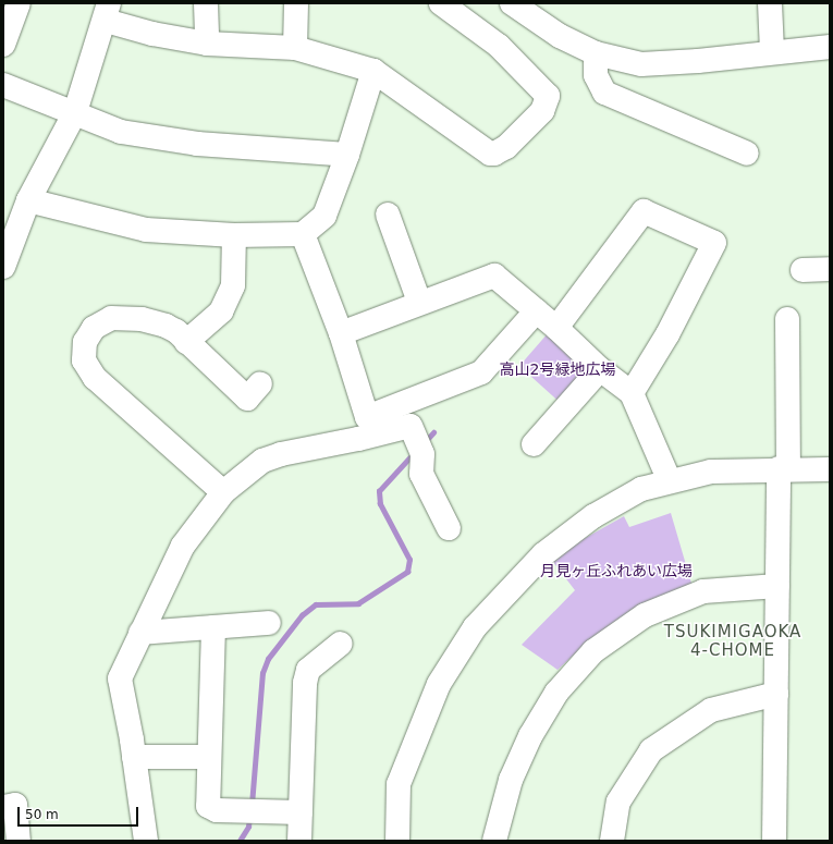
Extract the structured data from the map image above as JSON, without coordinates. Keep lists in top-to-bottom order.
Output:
{
  "districts": ["TSUKIMIGAOKA 4-CHOME"],
  "parks": ["高山2号緑地広場", "月見ヶ丘ふれあい広場"],
  "scale_bar": "50 m"
}
